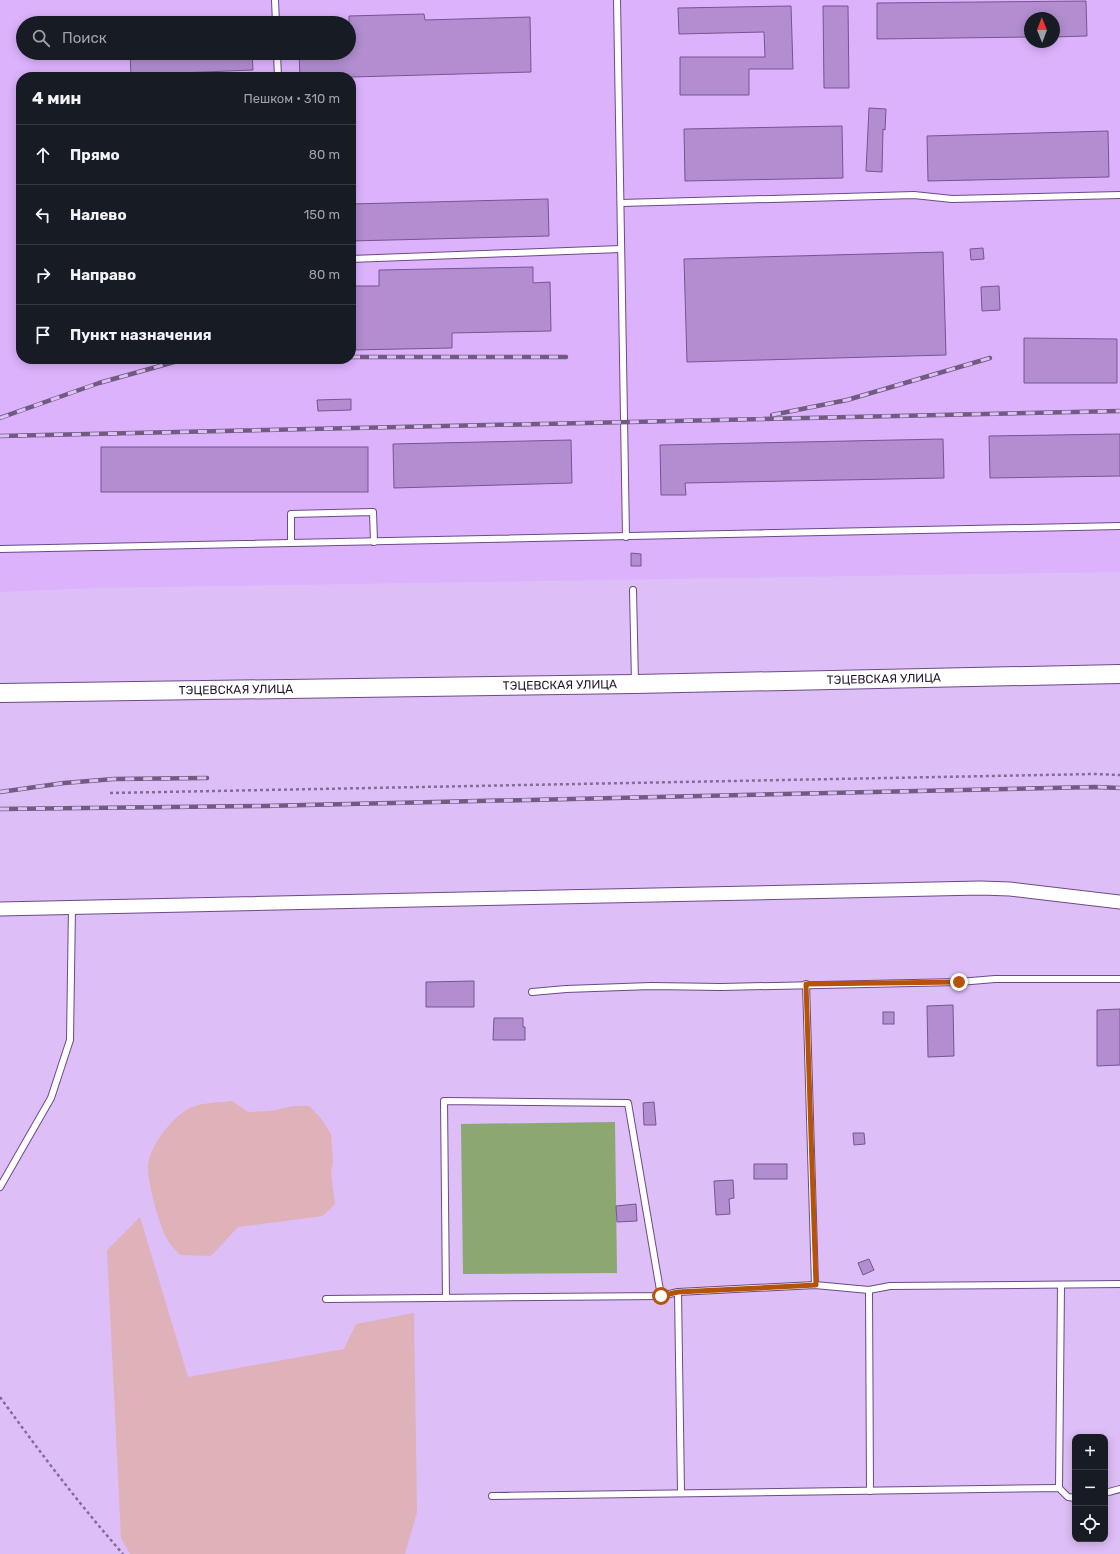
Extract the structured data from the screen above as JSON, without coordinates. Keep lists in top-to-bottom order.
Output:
{
  "streets": {
    "street": ["ТЭЦЕВСКАЯ УЛИЦА"]
  },
  "north": "top",
  "page": {
    "search": "Поиск",
    "heading": ["4 мин", "Пешком · 310 m"],
    "list": [
      ["Прямо", "80 m"],
      ["Налево", "150 m"],
      ["Направо", "80 m"],
      "Пункт назначения"
    ],
    "map_buttons": ["+", "−"]
  }
}
